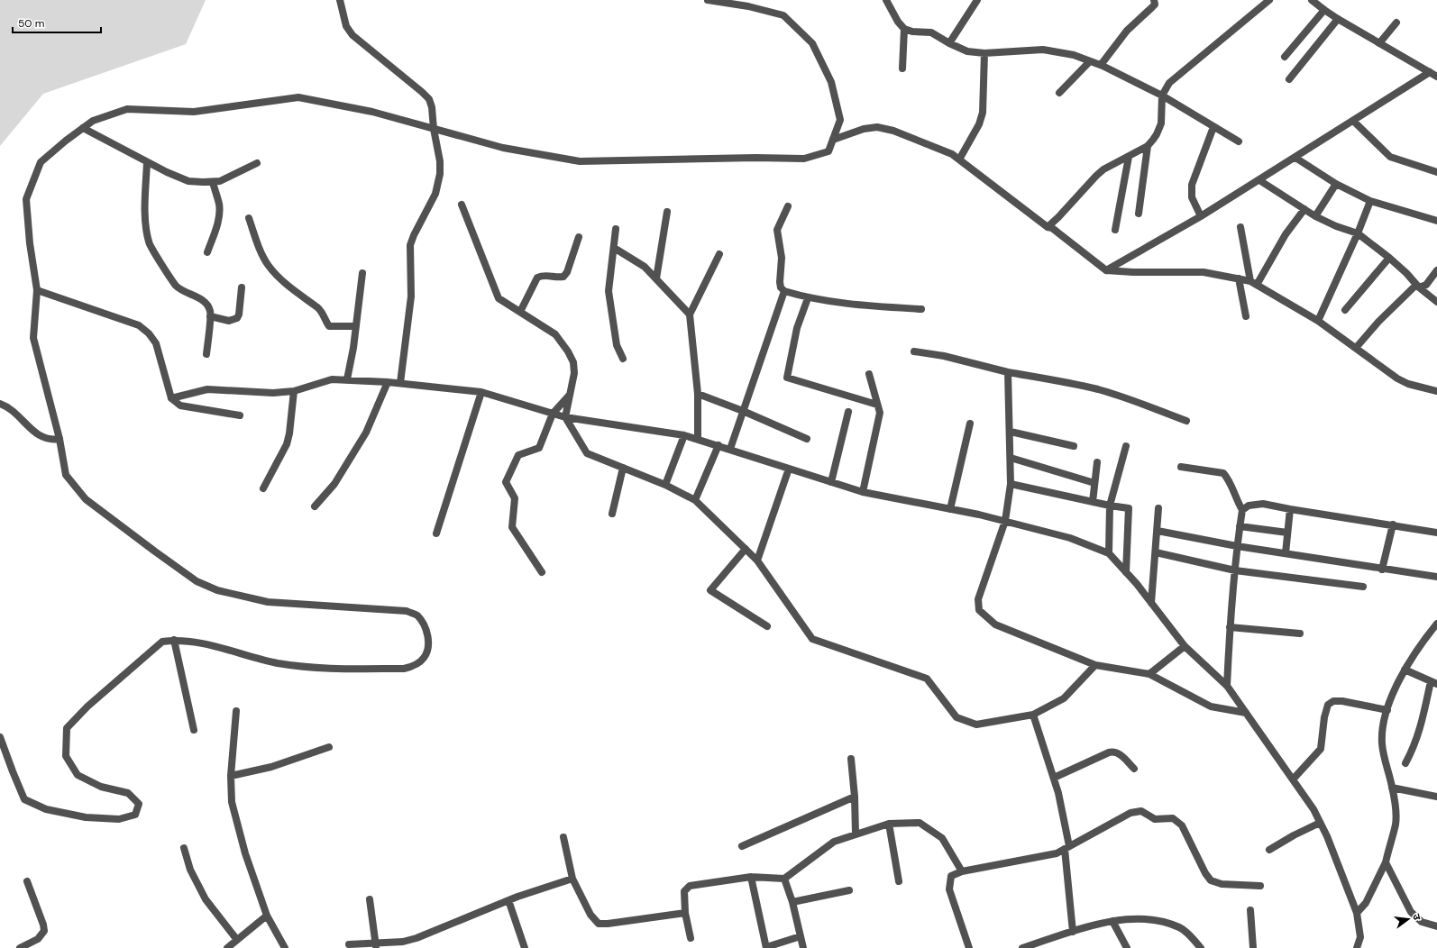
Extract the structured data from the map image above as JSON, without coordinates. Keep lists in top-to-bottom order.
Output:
{
  "scale_bar": "50 m",
  "north": "right"
}
